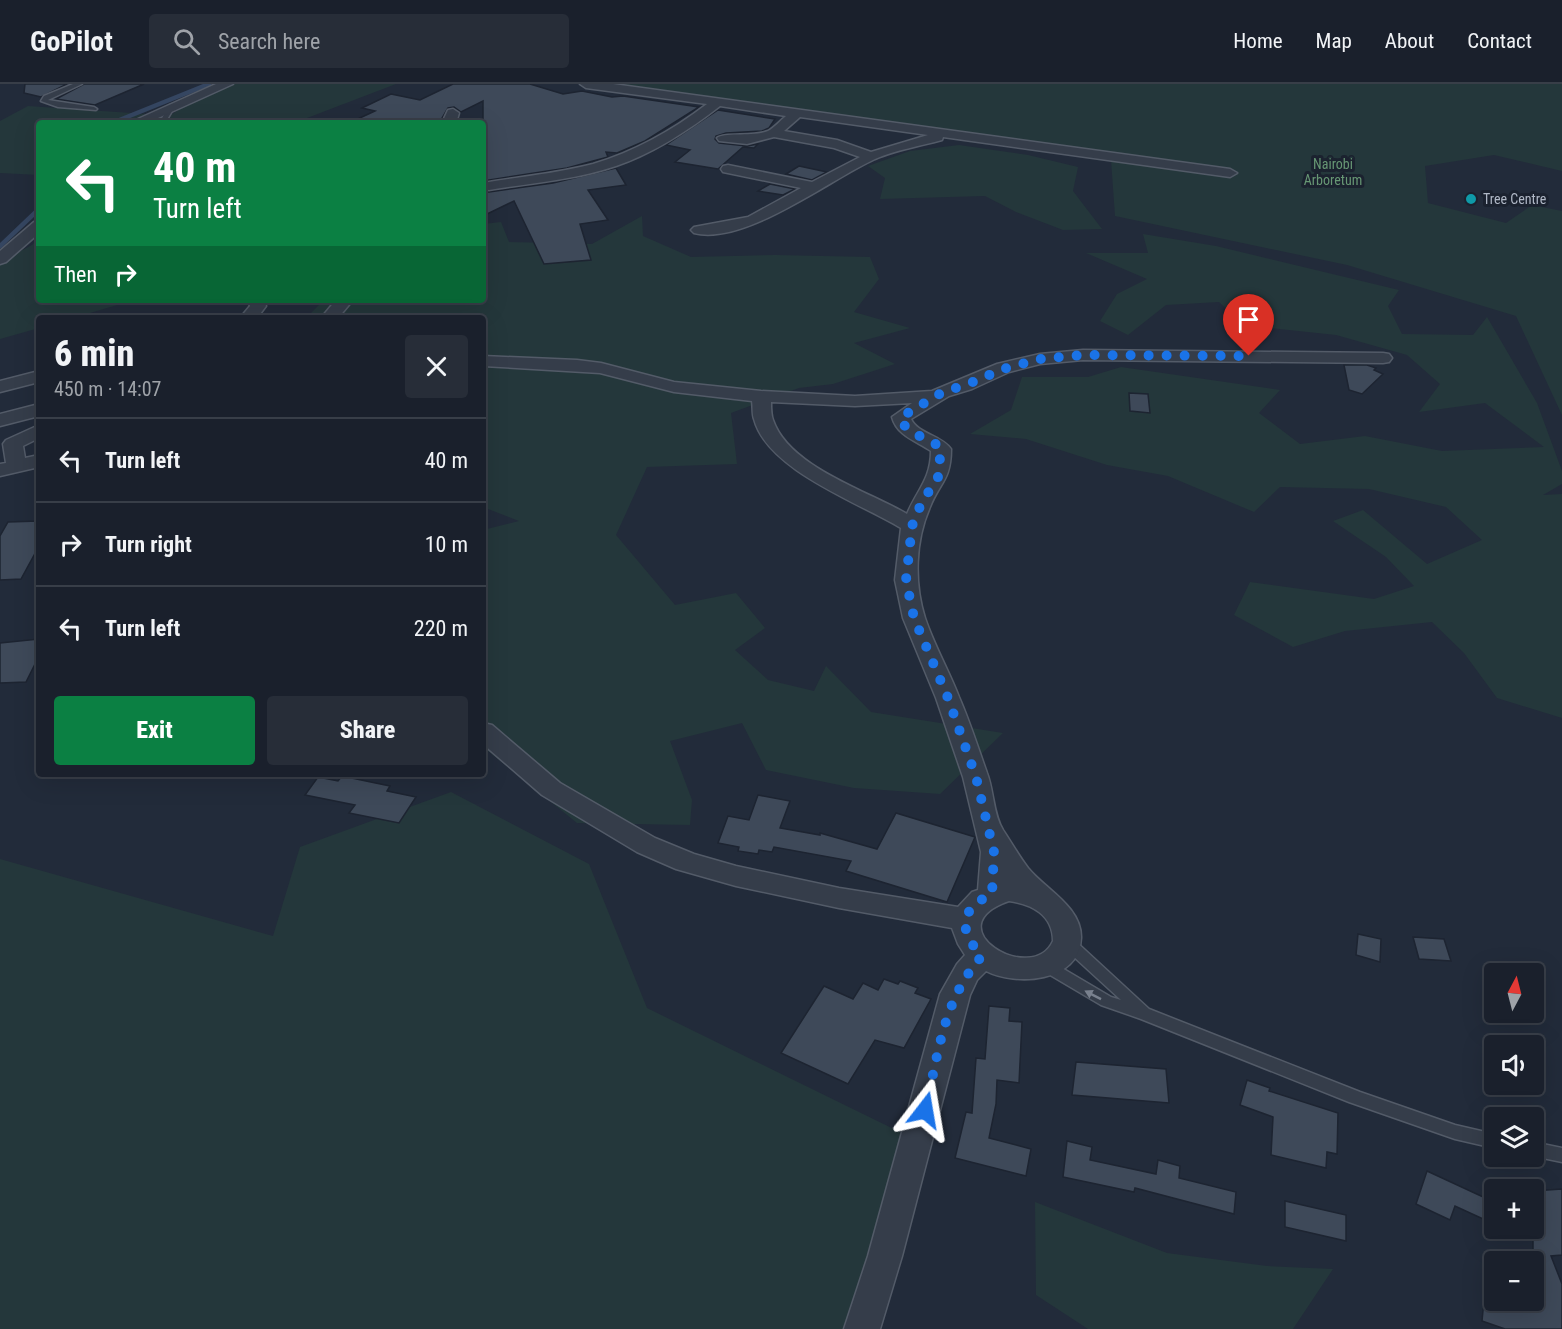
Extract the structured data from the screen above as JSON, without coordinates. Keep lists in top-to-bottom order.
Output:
{
  "parks": ["Nairobi Arboretum"],
  "places": ["Tree Centre"],
  "north": "top",
  "page": {
    "header": "GoPilot",
    "search": "Search here",
    "nav": [
      "Home",
      "Map",
      "About",
      "Contact"
    ],
    "turn": ["40 m", "Turn left"],
    "then": "Then",
    "heading": ["6 min", "450 m · 14:07"],
    "list": [
      {
        "name": "Turn left",
        "value": "40 m"
      },
      {
        "name": "Turn right",
        "value": "10 m"
      },
      {
        "name": "Turn left",
        "value": "220 m"
      }
    ],
    "buttons": ["Exit", "Share"],
    "map_buttons": ["+", "−"]
  }
}
